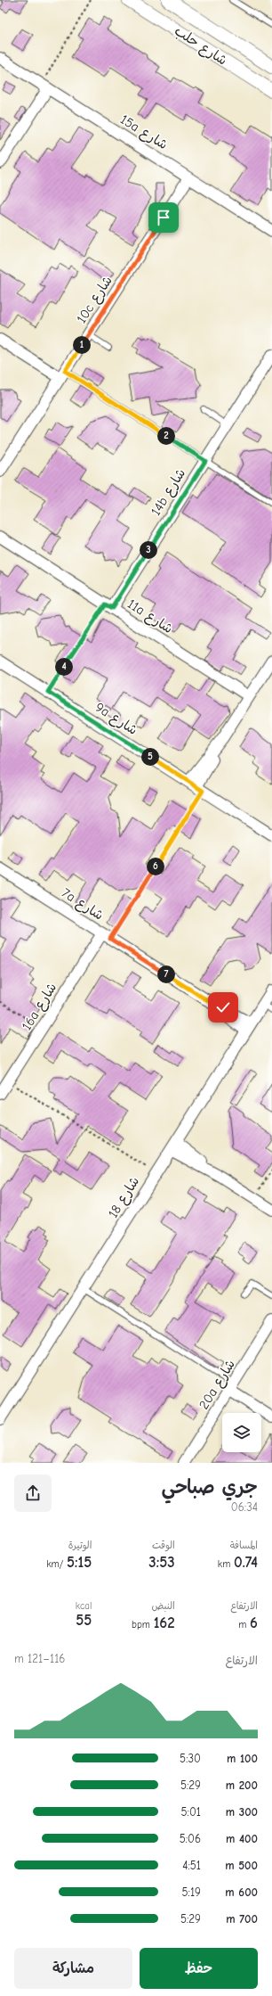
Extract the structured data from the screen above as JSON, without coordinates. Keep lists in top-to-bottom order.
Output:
{
  "streets": {
    "street": [
      "شارع حلب",
      "15a شارع",
      "10c شارع",
      "14b شارع",
      "11a شارع",
      "9a شارع",
      "7a شارع",
      "16a شارع",
      "شارع 18",
      "20a شارع"
    ]
  },
  "crossings": [
    ["15a شارع", "10c شارع"],
    ["14b شارع", "11a شارع"],
    ["7a شارع", "16a شارع"],
    ["7a شارع", "شارع 18"]
  ],
  "page": {
    "pins": [
      "1",
      "2",
      "3",
      "4",
      "5",
      "6",
      "7"
    ],
    "heading": ["جري صباحي", "06:34"],
    "stats": [
      ["المسافة", "0.74 km"],
      ["الوقت", "3:53"],
      ["الوتيرة", "5:15 /km"],
      ["الارتفاع", "6 m"],
      ["النبض", "162 bpm"],
      ["kcal", "55"]
    ],
    "chart": ["الارتفاع", "116–121 m"],
    "list": [
      {
        "name": "100 m",
        "note": "5:30"
      },
      {
        "name": "200 m",
        "note": "5:29"
      },
      {
        "name": "300 m",
        "note": "5:01"
      },
      {
        "name": "400 m",
        "note": "5:06"
      },
      {
        "name": "500 m",
        "note": "4:51"
      },
      {
        "name": "600 m",
        "note": "5:19"
      },
      {
        "name": "700 m",
        "note": "5:29"
      }
    ],
    "buttons": ["حفظ", "مشاركة"]
  }
}
